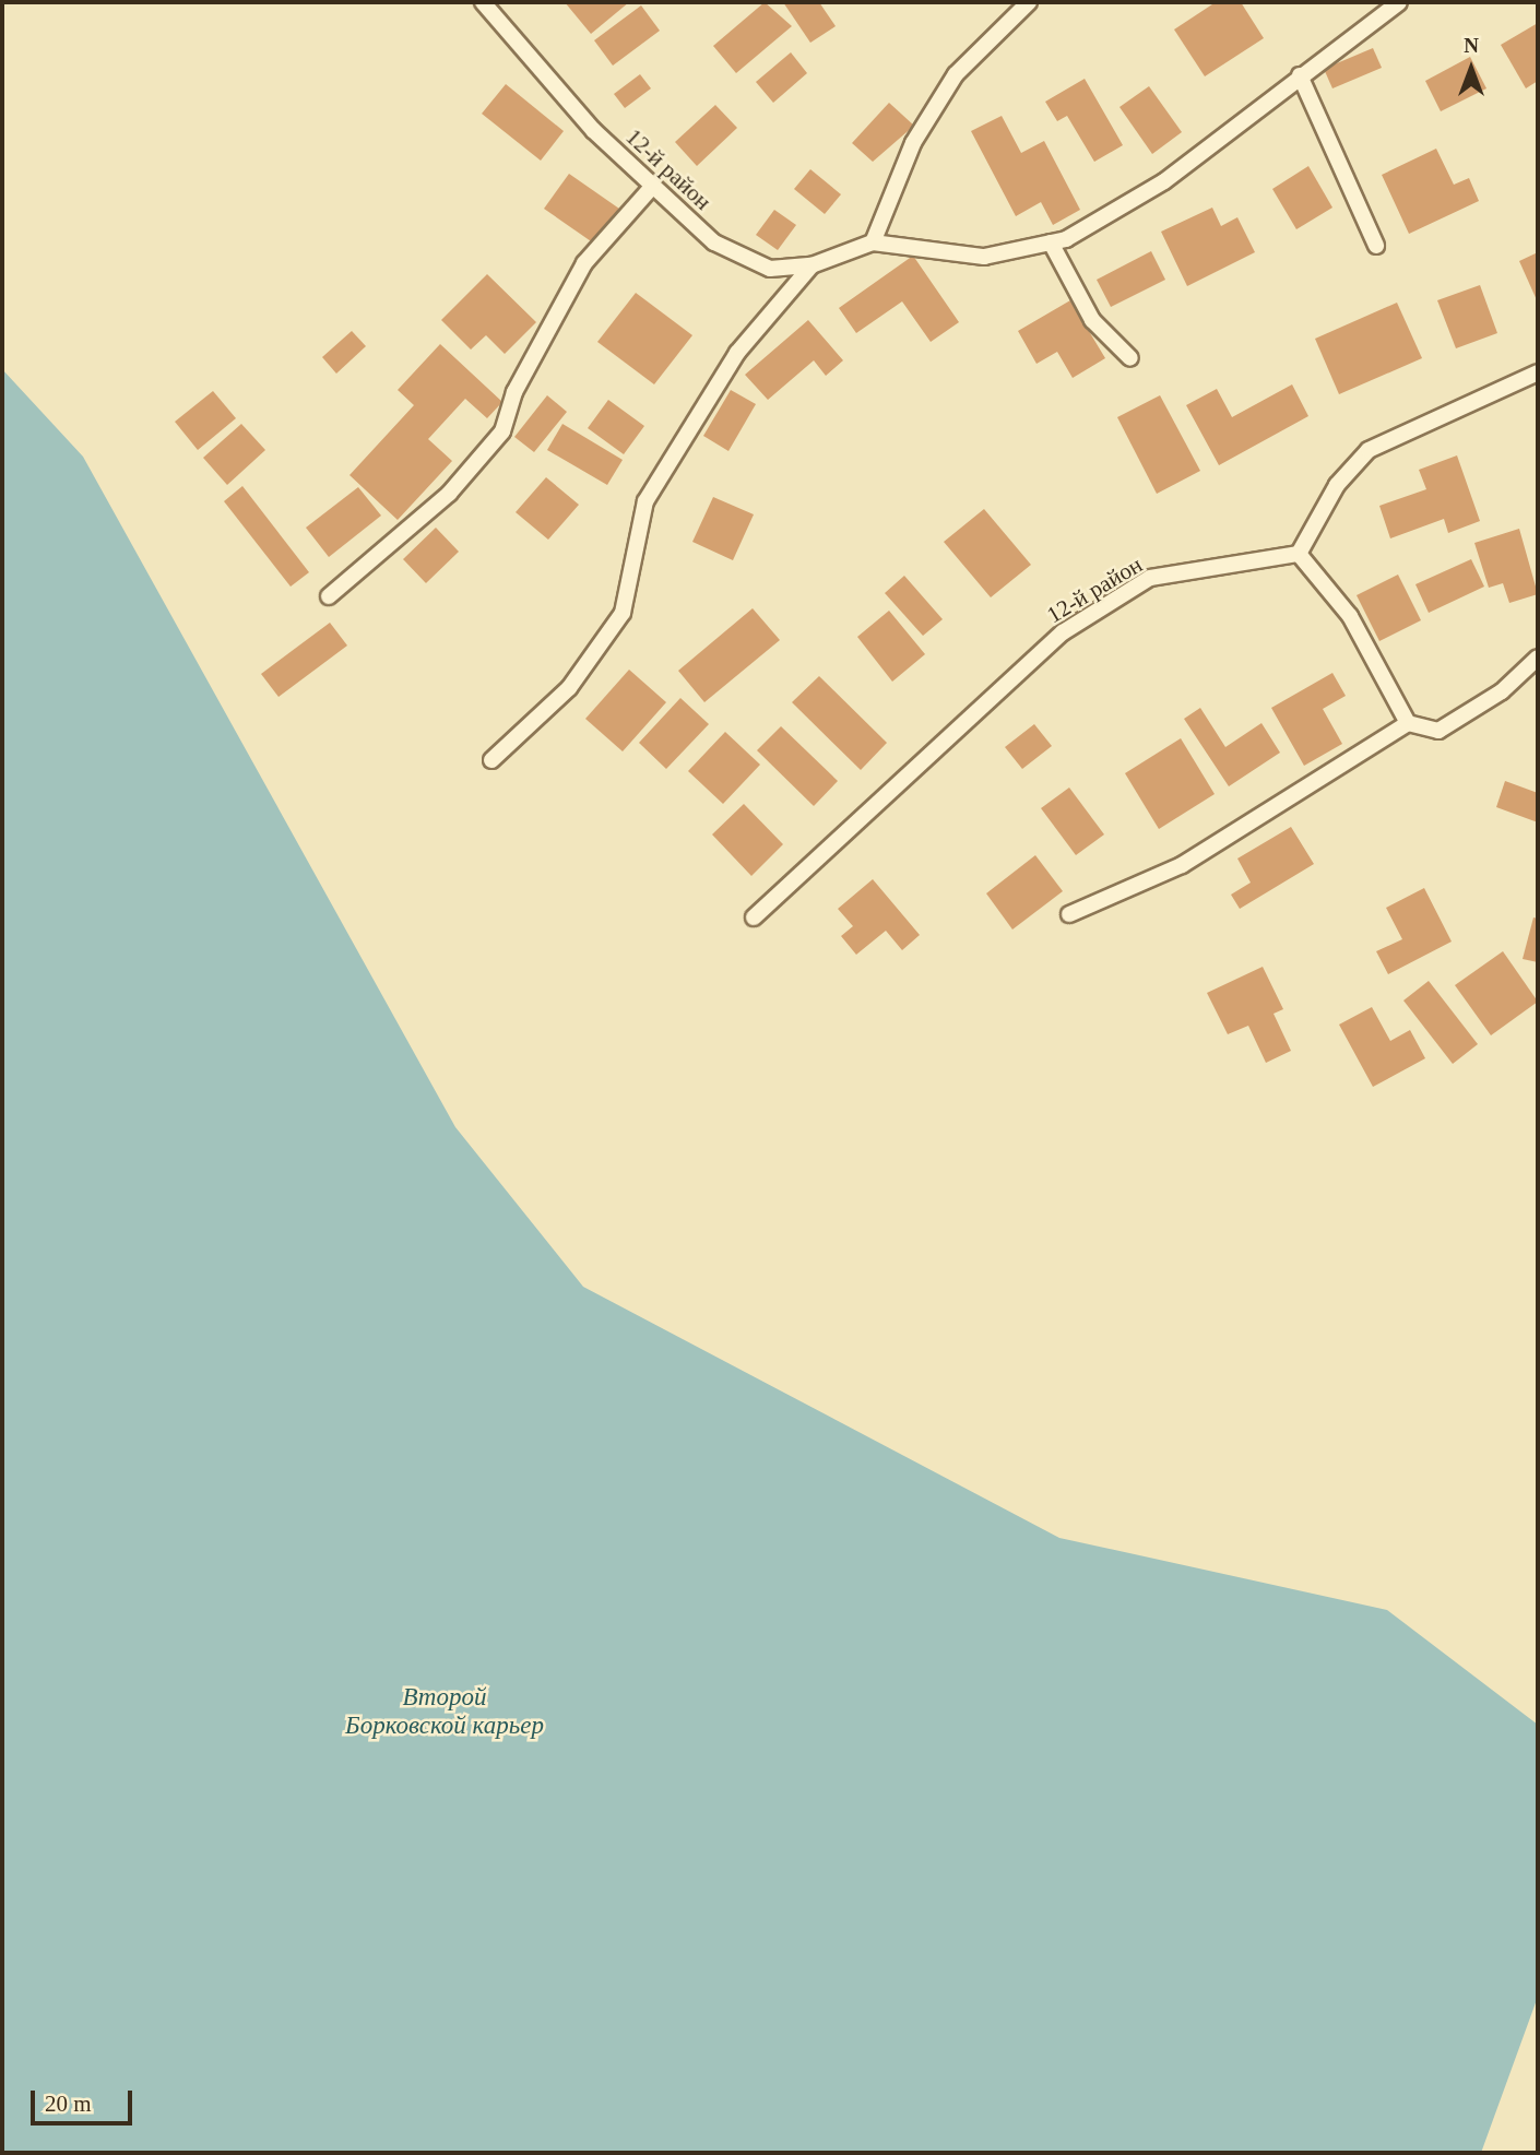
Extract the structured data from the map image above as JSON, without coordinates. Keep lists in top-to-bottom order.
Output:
{
  "streets": {
    "lane": ["12-й район"]
  },
  "water": ["Второй Борковской карьер"],
  "scale_bar": "20 m",
  "north": "top"
}
